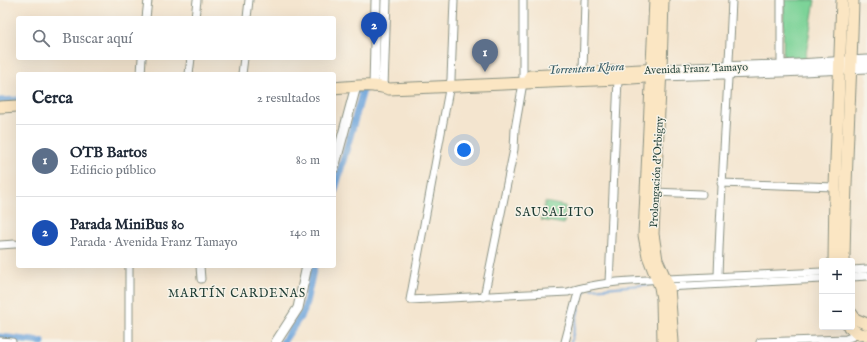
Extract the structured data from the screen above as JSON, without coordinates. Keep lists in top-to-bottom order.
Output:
{
  "streets": {
    "main road": ["Avenida Franz Tamayo", "Prolongación d'Orbigny"]
  },
  "crossings": [
    ["Avenida Franz Tamayo", "Prolongación d'Orbigny"]
  ],
  "districts": ["SAUSALITO", "MARTÍN CARDENAS"],
  "water": ["Torrentera Khora"],
  "page": {
    "pins": ["2", "1"],
    "search": "Buscar aquí",
    "heading": ["Cerca", "2 resultados"],
    "list": [
      {
        "mark": "1",
        "name": "OTB Bartos",
        "note": "Edificio público",
        "value": "80 m"
      },
      {
        "mark": "2",
        "name": "Parada MiniBus 80",
        "note": "Parada · Avenida Franz Tamayo",
        "value": "140 m"
      }
    ],
    "map_buttons": ["+", "−"]
  }
}
